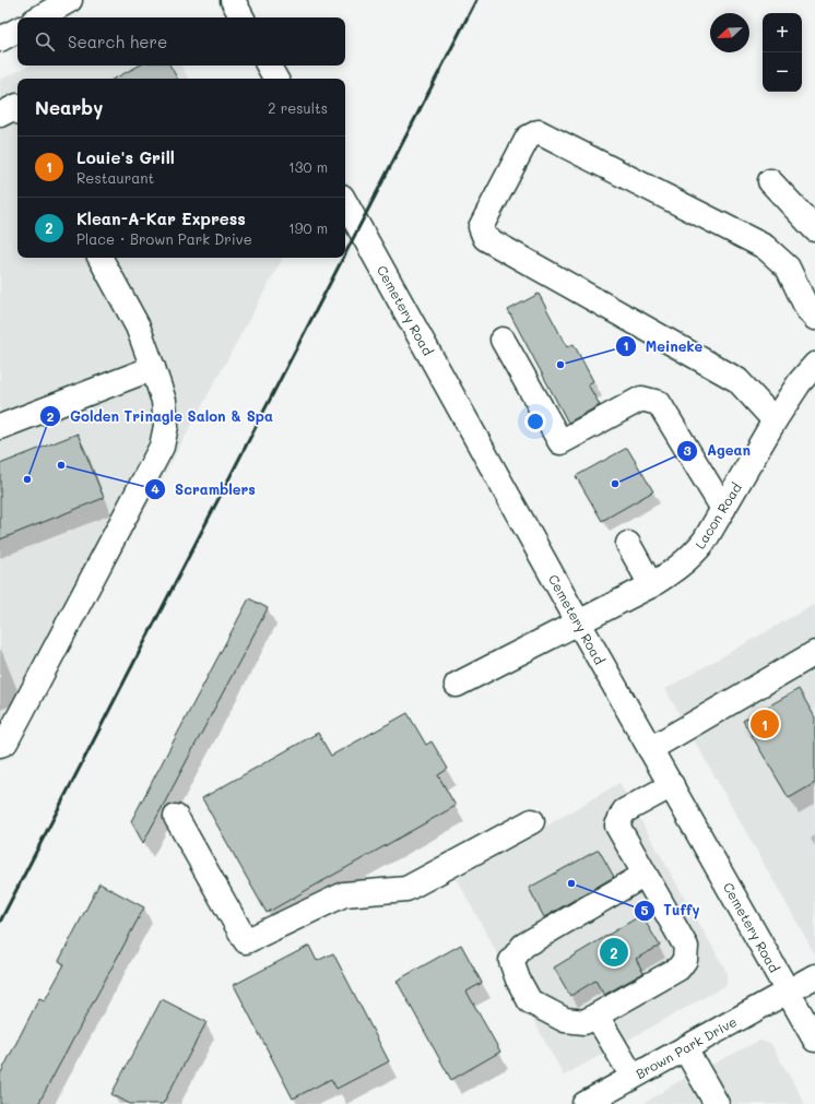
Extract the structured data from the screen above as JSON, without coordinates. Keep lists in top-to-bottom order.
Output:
{
  "streets": {
    "main road": ["Cemetery Road", "Lacon Road", "Brown Park Drive"]
  },
  "crossings": [
    ["Cemetery Road", "Lacon Road"],
    ["Cemetery Road", "Brown Park Drive"]
  ],
  "places": [
    "Meineke",
    "Scramblers",
    "Golden Trinagle Salon & Spa",
    "Agean",
    "Tuffy"
  ],
  "north": "bottom left",
  "page": {
    "map_buttons": ["+", "−"],
    "search": "Search here",
    "heading": ["Nearby", "2 results"],
    "list": [
      {
        "mark": "1",
        "name": "Louie's Grill",
        "note": "Restaurant",
        "value": "130 m"
      },
      {
        "mark": "2",
        "name": "Klean-A-Kar Express",
        "note": "Place · Brown Park Drive",
        "value": "190 m"
      }
    ],
    "pins": ["1", "2"]
  }
}
